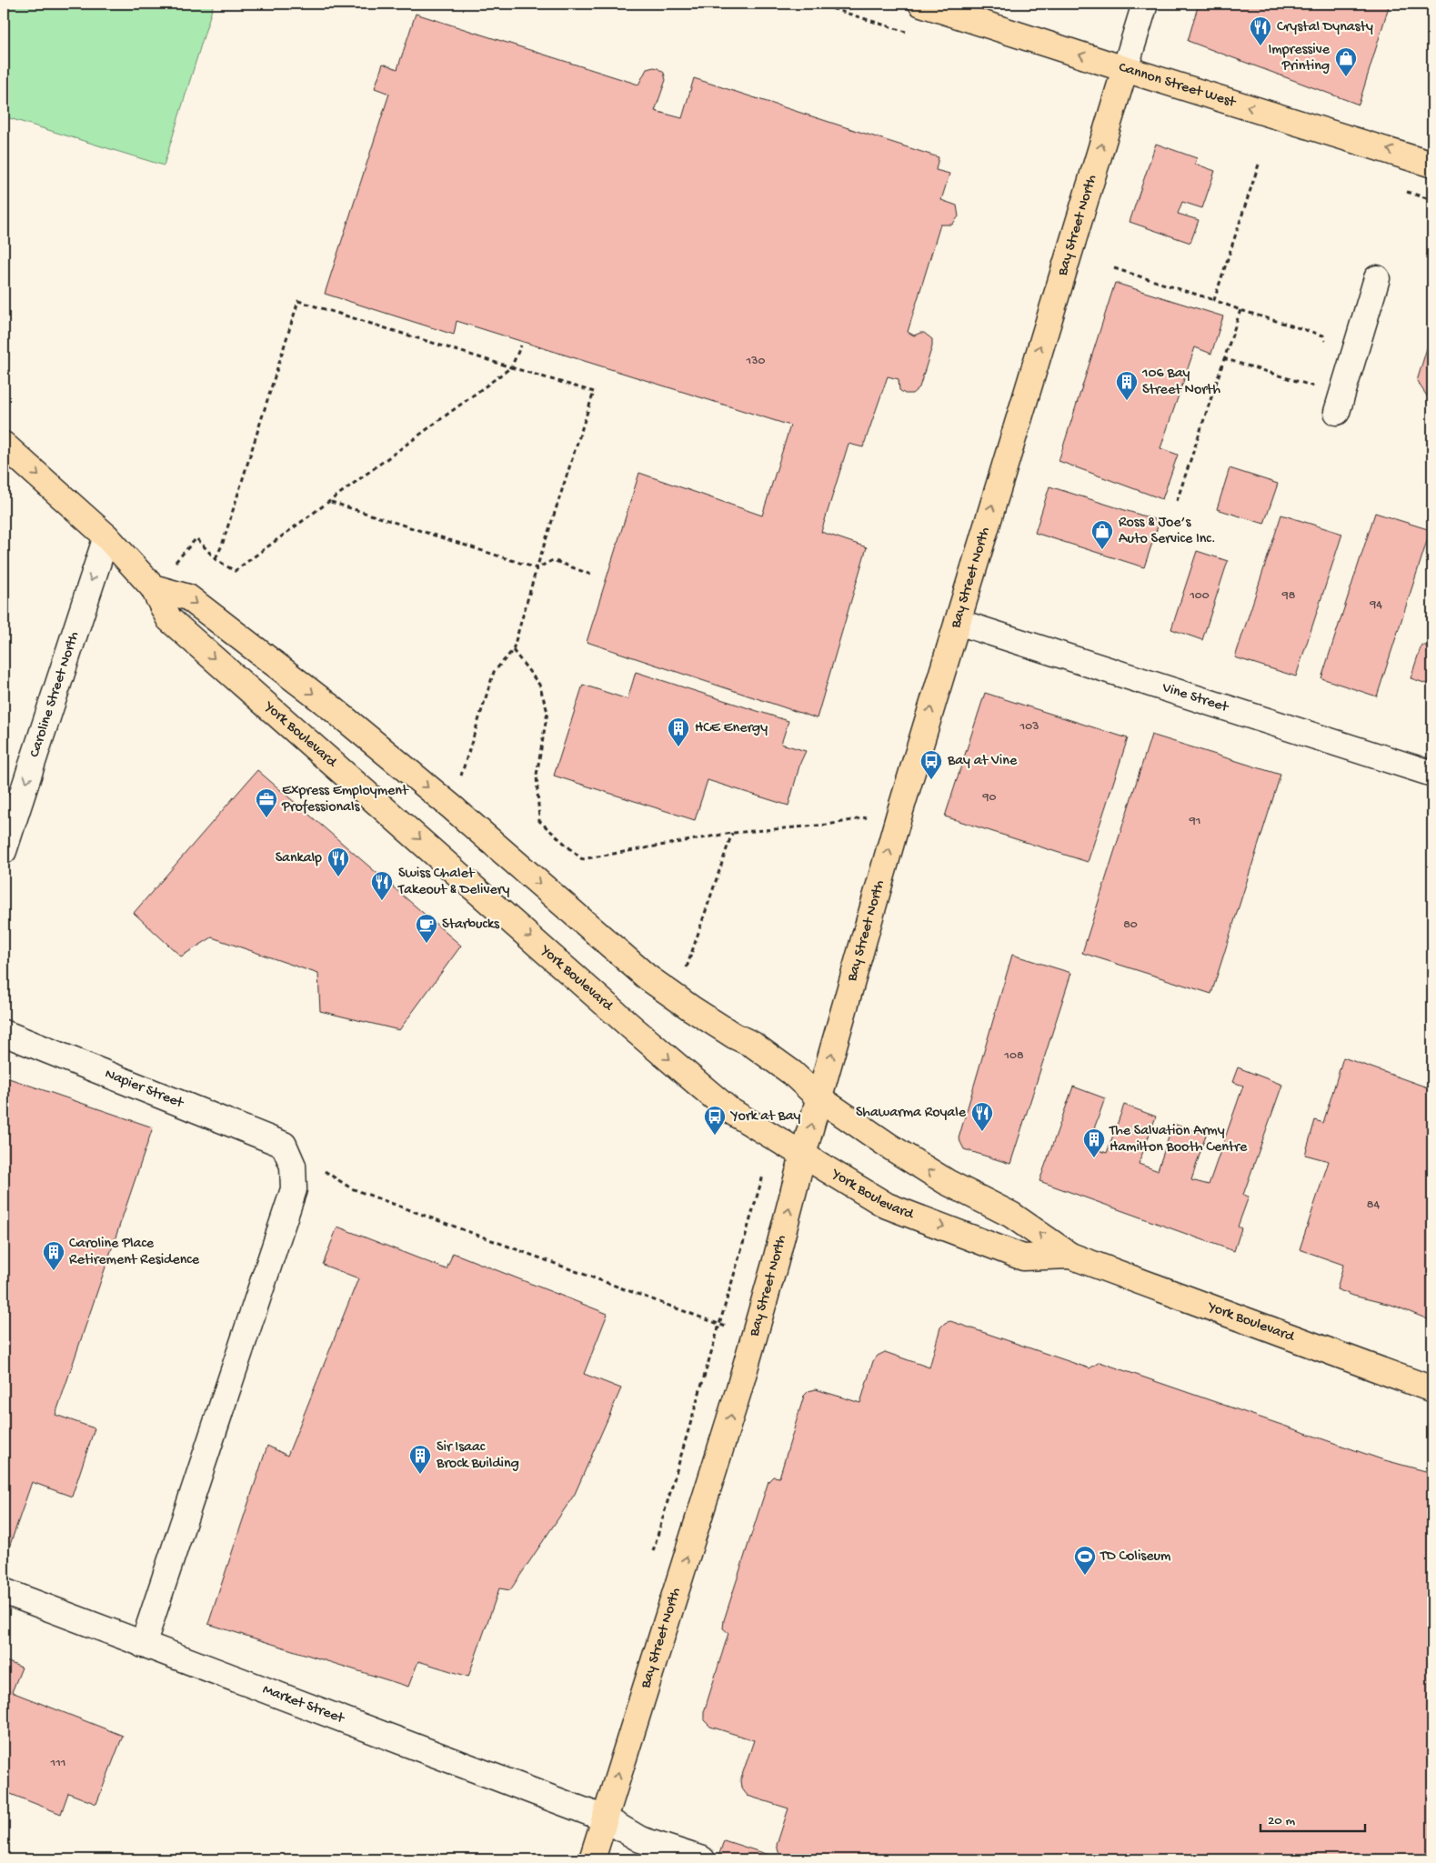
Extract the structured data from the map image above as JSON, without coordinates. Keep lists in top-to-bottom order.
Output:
{
  "streets": {
    "main road": ["Cannon Street West", "Bay Street North", "York Boulevard"],
    "street": [
      "Caroline Street North",
      "Vine Street",
      "Napier Street",
      "Market Street"
    ]
  },
  "crossings": [
    ["Cannon Street West", "Bay Street North"],
    ["Bay Street North", "Vine Street"],
    ["Bay Street North", "York Boulevard"],
    ["Bay Street North", "Market Street"],
    ["Caroline Street North", "York Boulevard"]
  ],
  "one_way": ["Cannon Street West", "Bay Street North", "Caroline Street North"],
  "places": {
    "restaurant": [
      "Crystal Dynasty",
      "Sankalp",
      "Swiss Chalet Takeout & Delivery",
      "Shawarma Royale"
    ],
    "shop": ["Impressive Printing", "Ross & Joe’s Auto Service Inc."],
    "building": [
      "106 Bay Street North",
      "HCE Energy",
      "The Salvation Army Hamilton Booth Centre",
      "Caroline Place Retirement Residence",
      "Sir Isaac Brock Building"
    ],
    "bus stop": ["Bay at Vine", "York at Bay"],
    "office": ["Express Employment Professionals"],
    "cafe": ["Starbucks"],
    "sports": ["TD Coliseum"]
  },
  "house_numbers": [
    "130",
    "100",
    "98",
    "94",
    "103",
    "90",
    "91",
    "80",
    "108",
    "84",
    "111"
  ],
  "scale_bar": "20 m"
}
